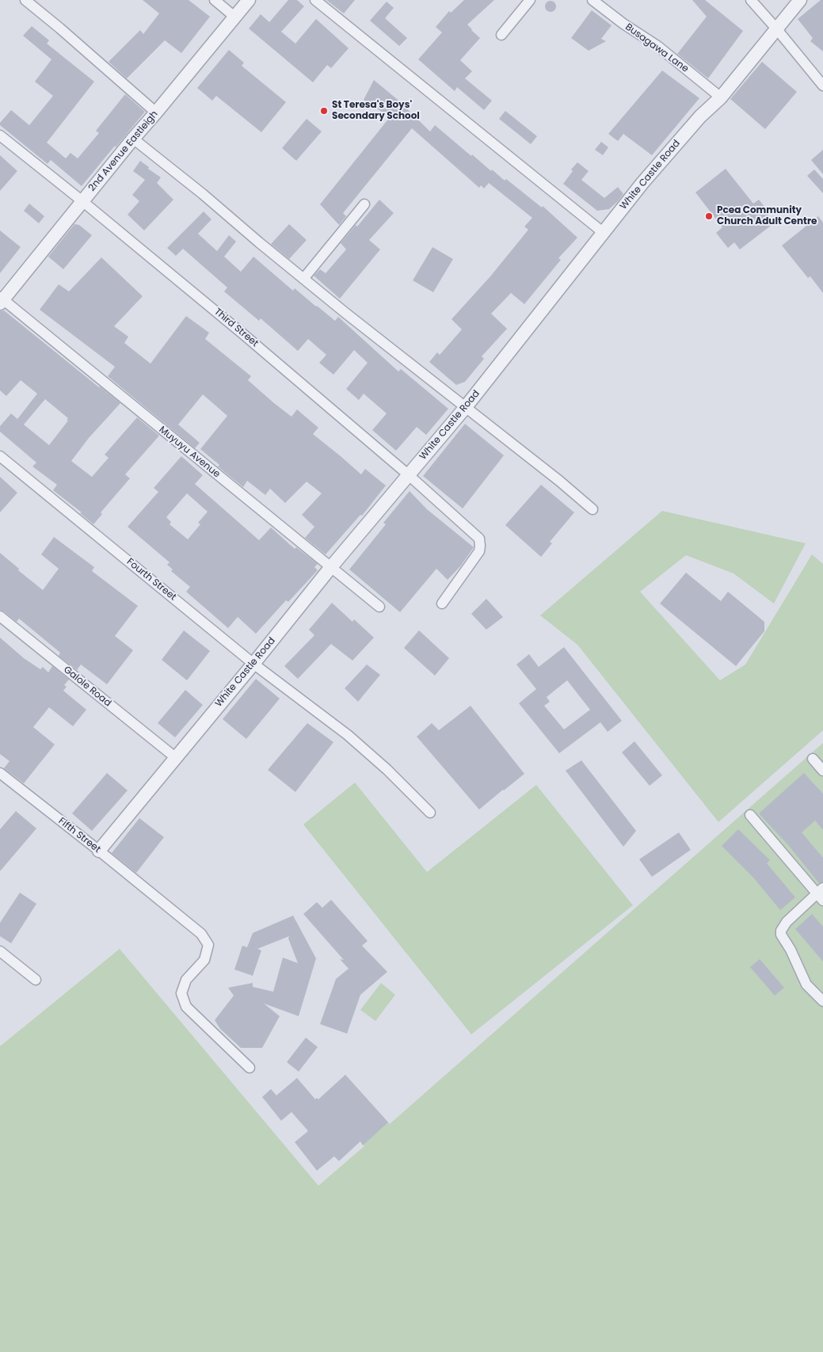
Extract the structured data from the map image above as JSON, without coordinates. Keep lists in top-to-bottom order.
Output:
{
  "streets": {
    "street": [
      "Busagawa Lane",
      "2nd Avenue Eastleigh",
      "White Castle Road",
      "Third Street",
      "Muyuyu Avenue",
      "Fourth Street",
      "Galole Road",
      "Fifth Street"
    ]
  },
  "crossings": [
    ["Busagawa Lane", "White Castle Road"],
    ["2nd Avenue Eastleigh", "Third Street"],
    ["2nd Avenue Eastleigh", "Muyuyu Avenue"],
    ["White Castle Road", "Third Street"],
    ["White Castle Road", "Muyuyu Avenue"],
    ["White Castle Road", "Fourth Street"],
    ["White Castle Road", "Galole Road"],
    ["White Castle Road", "Fifth Street"]
  ],
  "places": ["St Teresa's Boys' Secondary School", "Pcea Community Church Adult Centre"]
}
